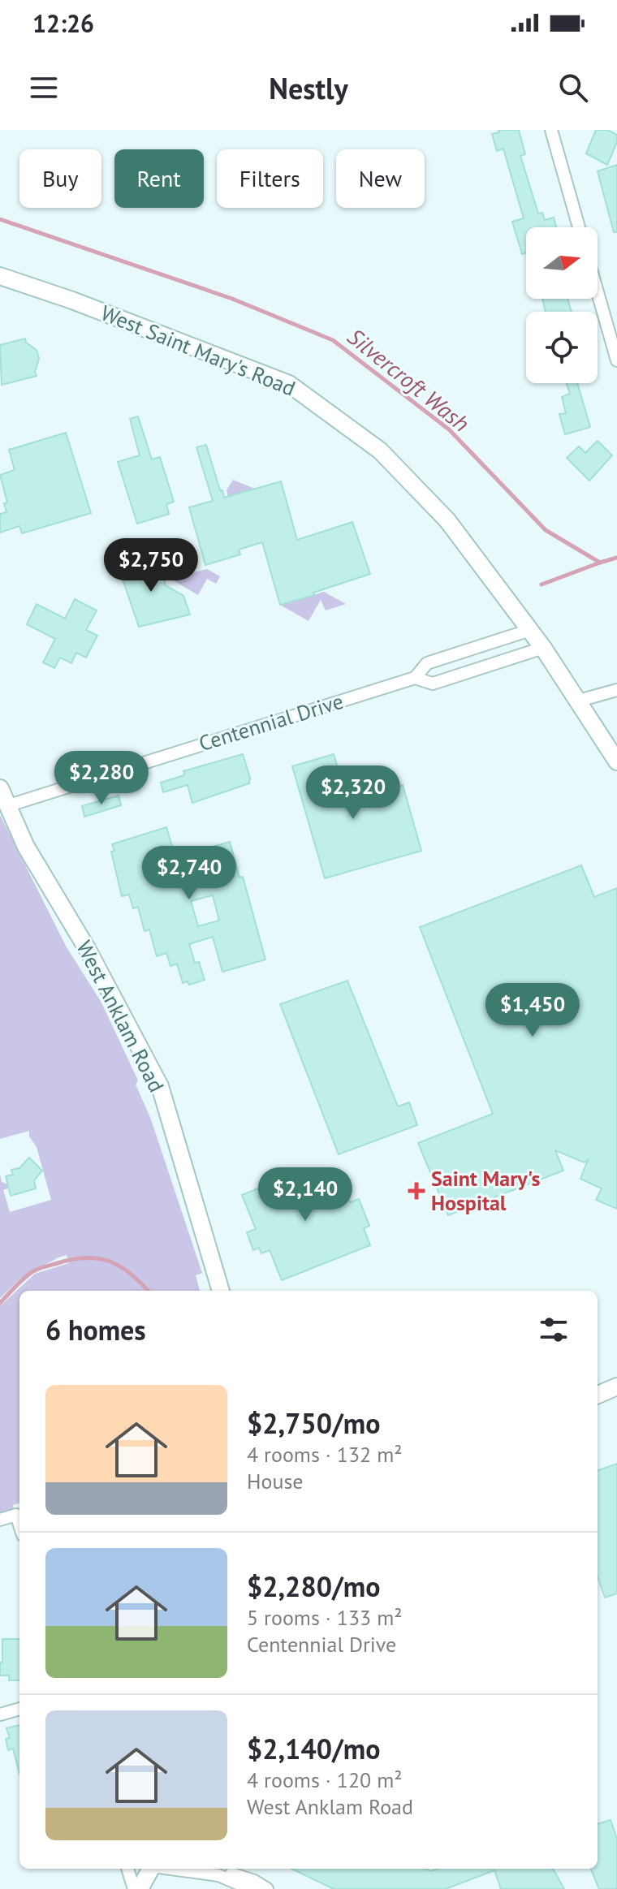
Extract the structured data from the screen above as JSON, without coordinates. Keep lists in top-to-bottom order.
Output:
{
  "streets": {
    "main road": ["West Saint Mary's Road", "West Anklam Road"],
    "street": ["Centennial Drive"]
  },
  "crossings": [
    ["West Saint Mary's Road", "Centennial Drive"],
    ["Centennial Drive", "West Anklam Road"]
  ],
  "water": ["Silvercroft Wash"],
  "places": {
    "health": ["Saint Mary's Hospital"]
  },
  "north": "right",
  "page": {
    "status": "12:26",
    "header": "Nestly",
    "chip": [
      "Buy",
      "Rent",
      "Filters",
      "New"
    ],
    "price": [
      "$2,750",
      "$2,280",
      "$2,320",
      "$2,740",
      "$1,450",
      "$2,140"
    ],
    "heading": "6 homes",
    "list": [
      {
        "name": "$2,750/mo",
        "note": "4 rooms · 132 m² · House"
      },
      {
        "name": "$2,280/mo",
        "note": "5 rooms · 133 m² · Centennial Drive"
      },
      {
        "name": "$2,140/mo",
        "note": "4 rooms · 120 m² · West Anklam Road"
      }
    ]
  }
}
